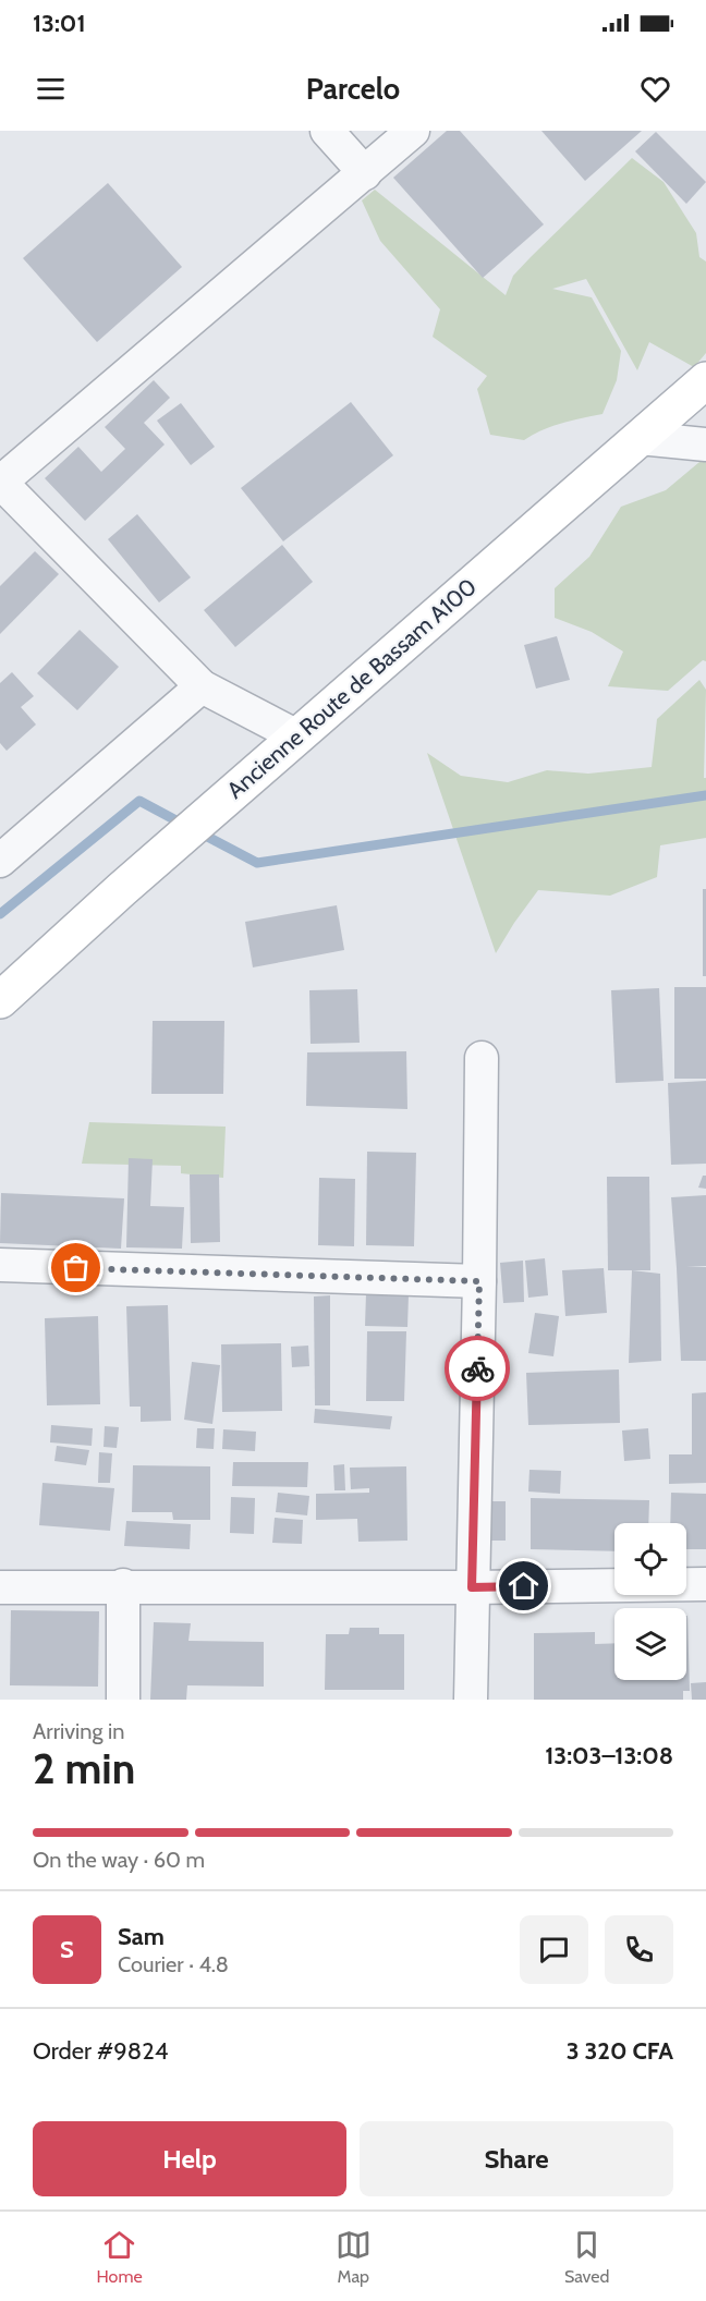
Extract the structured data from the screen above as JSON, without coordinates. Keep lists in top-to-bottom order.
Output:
{
  "streets": {
    "main road": ["Ancienne Route de Bassam A100"]
  },
  "page": {
    "status": "13:01",
    "header": "Parcelo",
    "heading": ["2 min", "Arriving in", "13:03–13:08"],
    "panel": [
      "Sam",
      "Courier · 4.8",
      "Order #9824",
      "3 320 CFA"
    ],
    "bar": "On the way · 60 m",
    "round": "S",
    "buttons": ["Help", "Share"],
    "tabs": ["Home", "Map", "Saved"]
  }
}
